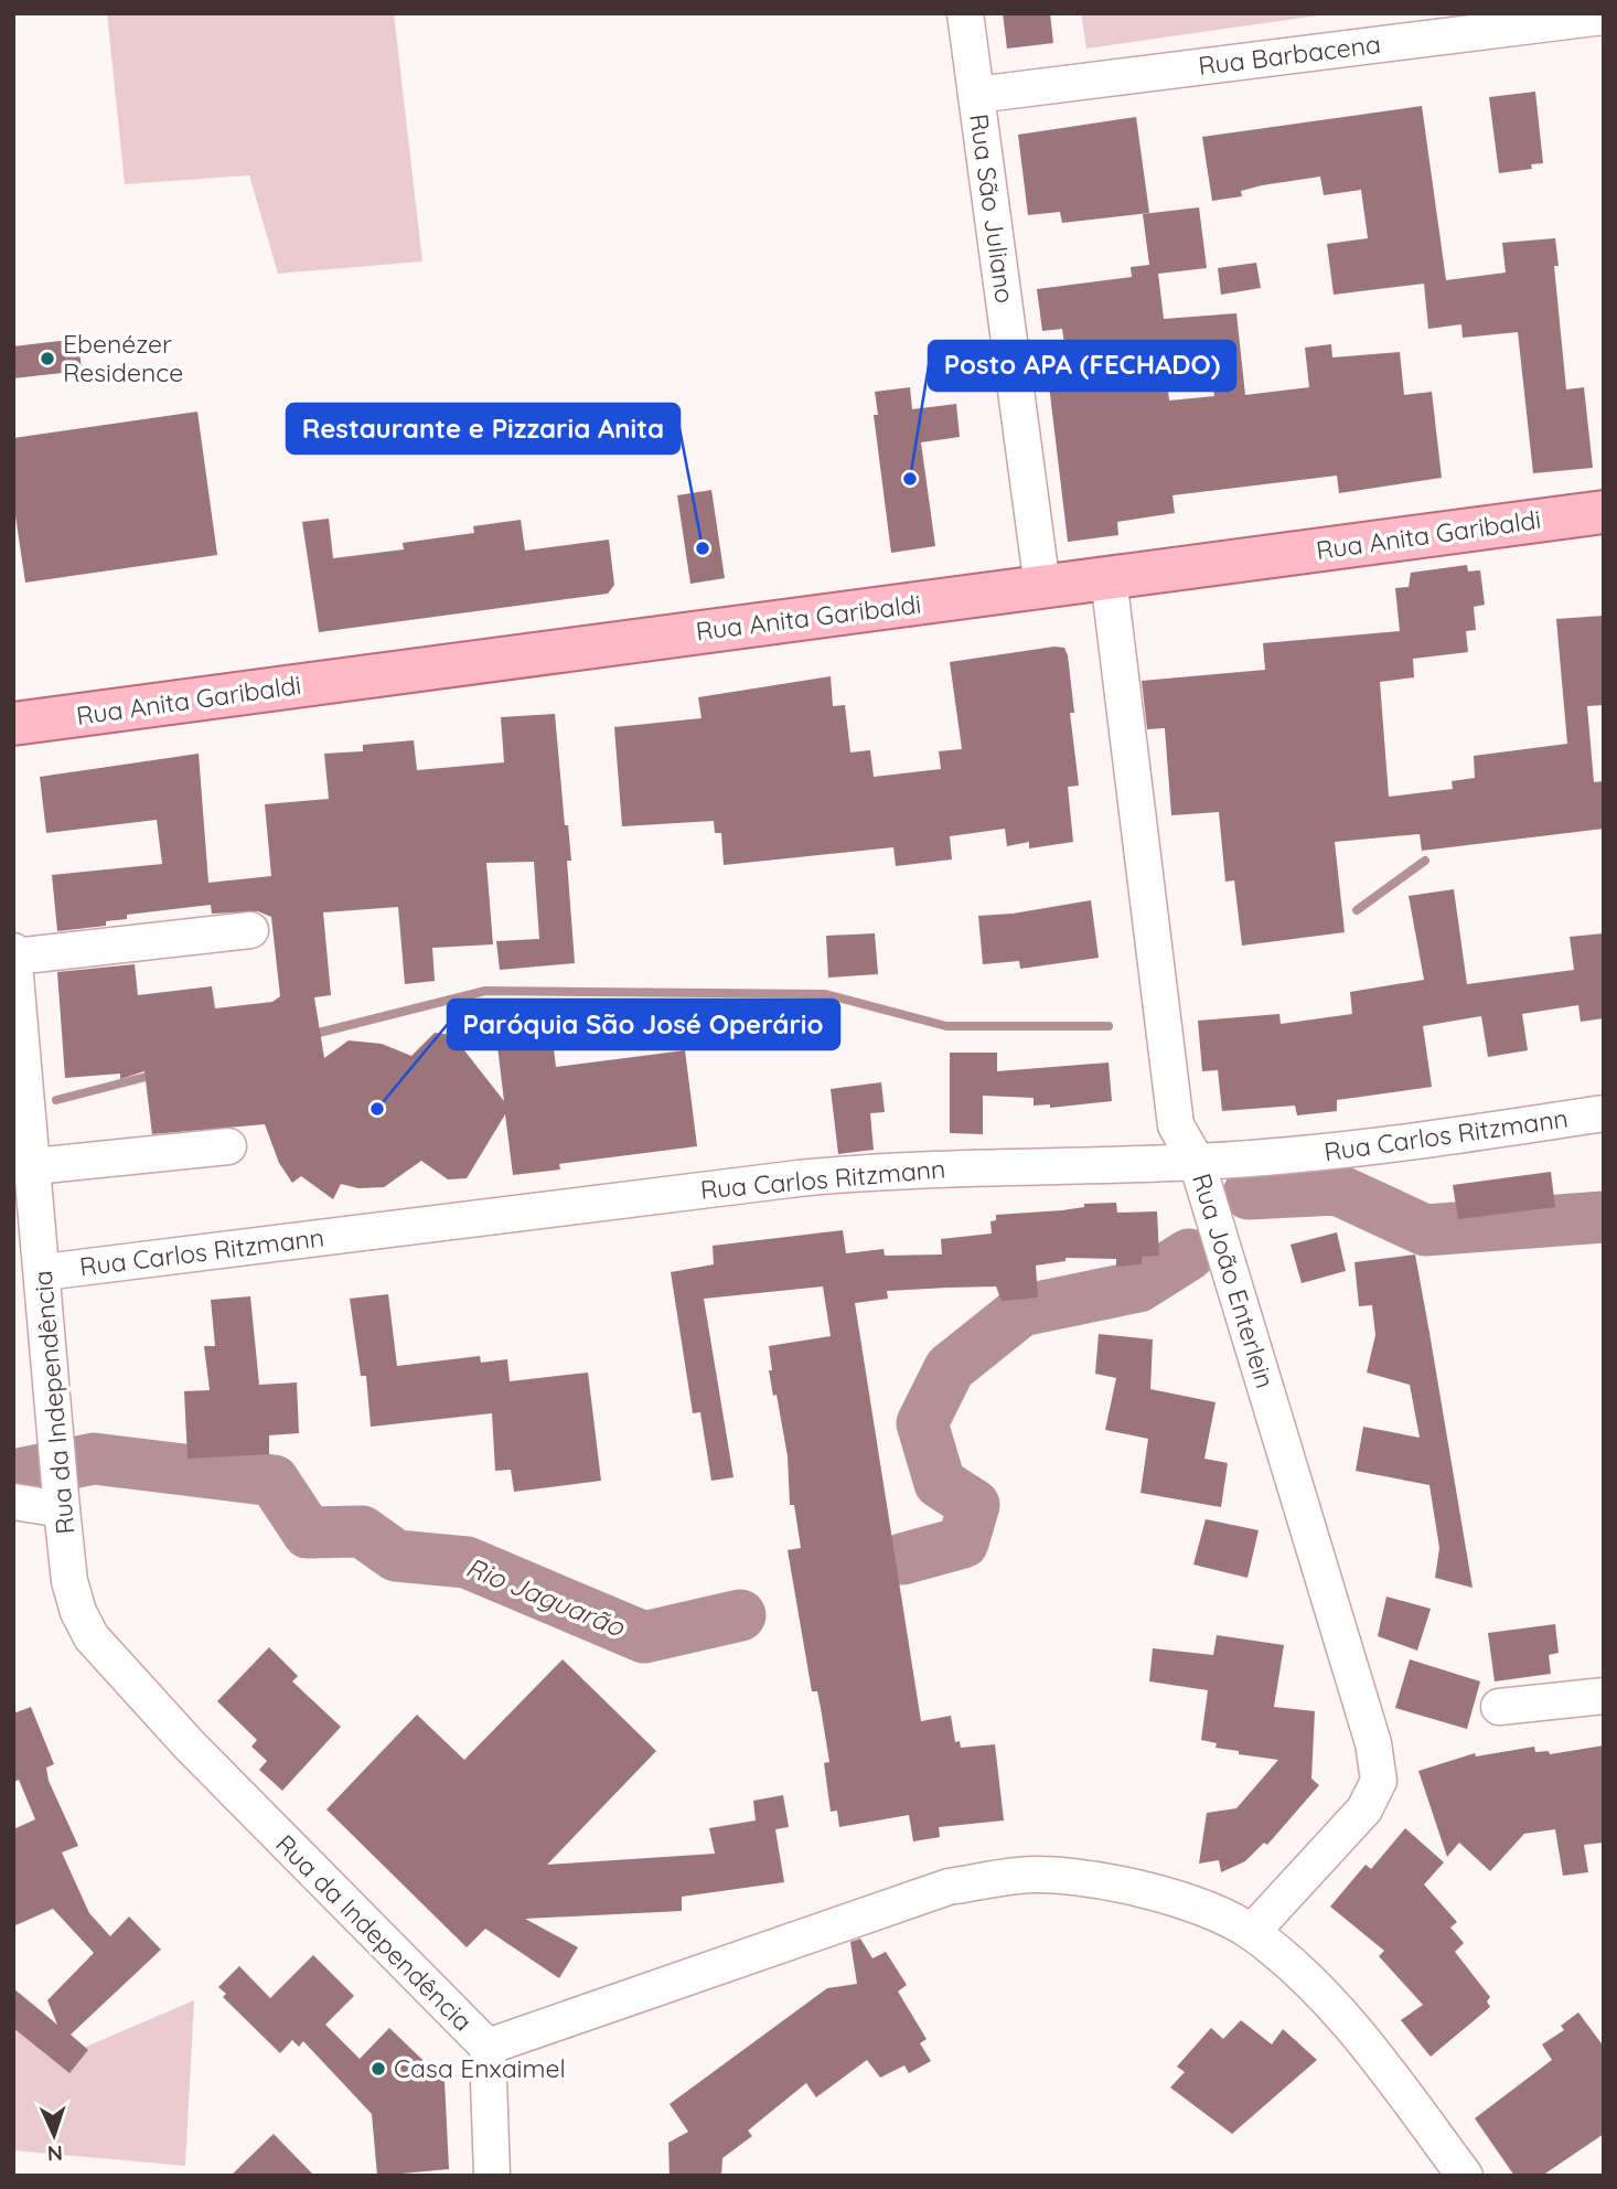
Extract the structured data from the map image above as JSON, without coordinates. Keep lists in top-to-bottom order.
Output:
{
  "streets": {
    "main road": ["Rua Anita Garibaldi"],
    "street": [
      "Rua Barbacena",
      "Rua São Juliano",
      "Rua Carlos Ritzmann",
      "Rua João Enterlein",
      "Rua da Independência"
    ]
  },
  "crossings": [
    ["Rua Barbacena", "Rua São Juliano"],
    ["Rua São Juliano", "Rua Anita Garibaldi"],
    ["Rua Anita Garibaldi", "Rua João Enterlein"],
    ["Rua Carlos Ritzmann", "Rua João Enterlein"],
    ["Rua Carlos Ritzmann", "Rua da Independência"],
    ["Rua João Enterlein", "Rua da Independência"]
  ],
  "water": ["Rio Jaguarão"],
  "places": [
    "Ebenézer Residence",
    "Posto APA (FECHADO)",
    "Restaurante e Pizzaria Anita",
    "Paróquia São José Operário",
    "Casa Enxaimel"
  ],
  "north": "bottom"
}
